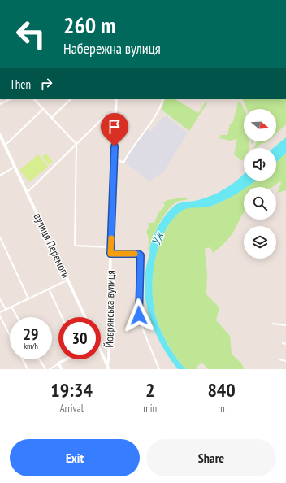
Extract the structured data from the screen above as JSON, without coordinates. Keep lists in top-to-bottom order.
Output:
{
  "streets": {
    "street": ["вулиця Перемоги", "Йоврянська вулиця"]
  },
  "water": ["Уж"],
  "north": "right",
  "page": {
    "turn": ["260 m", "Набережна вулиця"],
    "then": "Then",
    "speed": "29 km/h",
    "limit": "30",
    "eta": [
      "19:34",
      "Arrival",
      "2",
      "min",
      "840",
      "m"
    ],
    "buttons": ["Exit", "Share"]
  }
}
